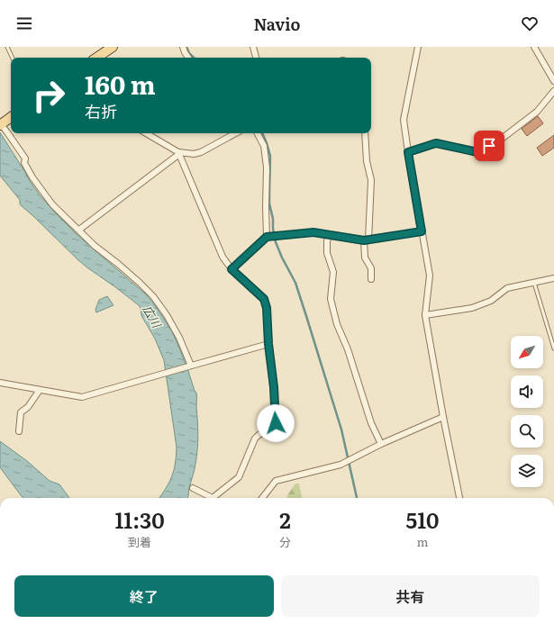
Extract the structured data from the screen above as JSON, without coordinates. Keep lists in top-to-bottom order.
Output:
{
  "water": ["広川"],
  "north": "bottom left",
  "page": {
    "header": "Navio",
    "turn": ["160 m", "右折"],
    "eta": [
      "11:30",
      "到着",
      "2",
      "分",
      "510",
      "m"
    ],
    "buttons": ["終了", "共有"]
  }
}
